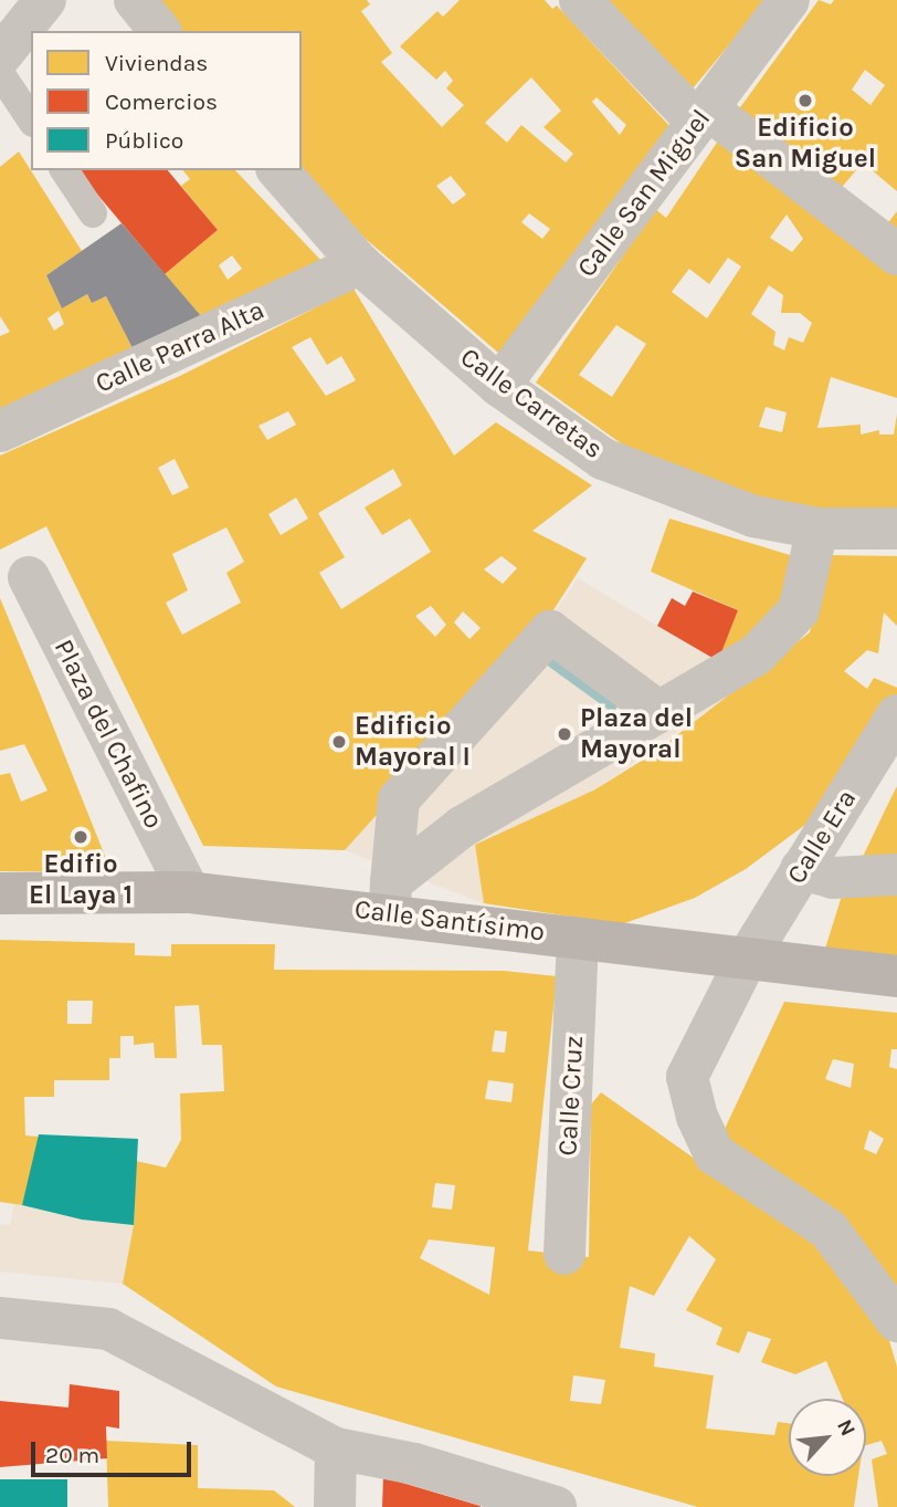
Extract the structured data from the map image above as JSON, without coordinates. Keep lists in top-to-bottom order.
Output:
{
  "streets": {
    "main road": ["Calle Santísimo"],
    "street": [
      "Calle San Miguel",
      "Calle Parra Alta",
      "Calle Carretas",
      "Plaza del Chafino",
      "Calle Era",
      "Calle Cruz"
    ]
  },
  "crossings": [
    ["Calle San Miguel", "Calle Carretas"],
    ["Calle Parra Alta", "Calle Carretas"],
    ["Plaza del Chafino", "Calle Santísimo"],
    ["Calle Era", "Calle Santísimo"],
    ["Calle Santísimo", "Calle Cruz"]
  ],
  "places": [
    "Edificio San Miguel",
    "Plaza del Mayoral",
    "Edificio Mayoral I",
    "Edifio El Laya 1"
  ],
  "legend": ["Viviendas", "Comercios", "Público"],
  "scale_bar": "20 m",
  "north": "top right"
}
